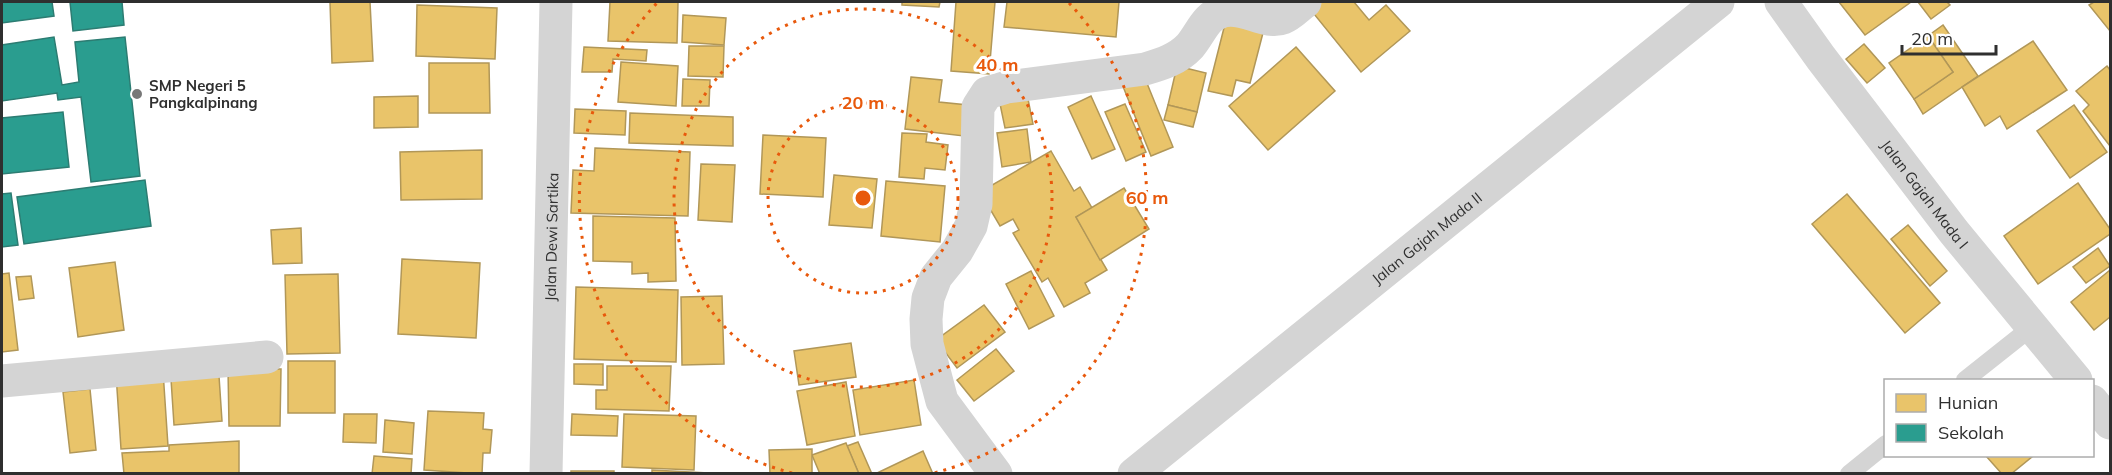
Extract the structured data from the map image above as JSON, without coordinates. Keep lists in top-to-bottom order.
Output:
{
  "streets": {
    "street": ["Jalan Gajah Mada I", "Jalan Dewi Sartika", "Jalan Gajah Mada II"]
  },
  "places": ["SMP Negeri 5 Pangkalpinang"],
  "legend": ["Hunian", "Sekolah"],
  "scale_bar": "20 m",
  "rings": ["40 m", "20 m", "60 m"]
}
